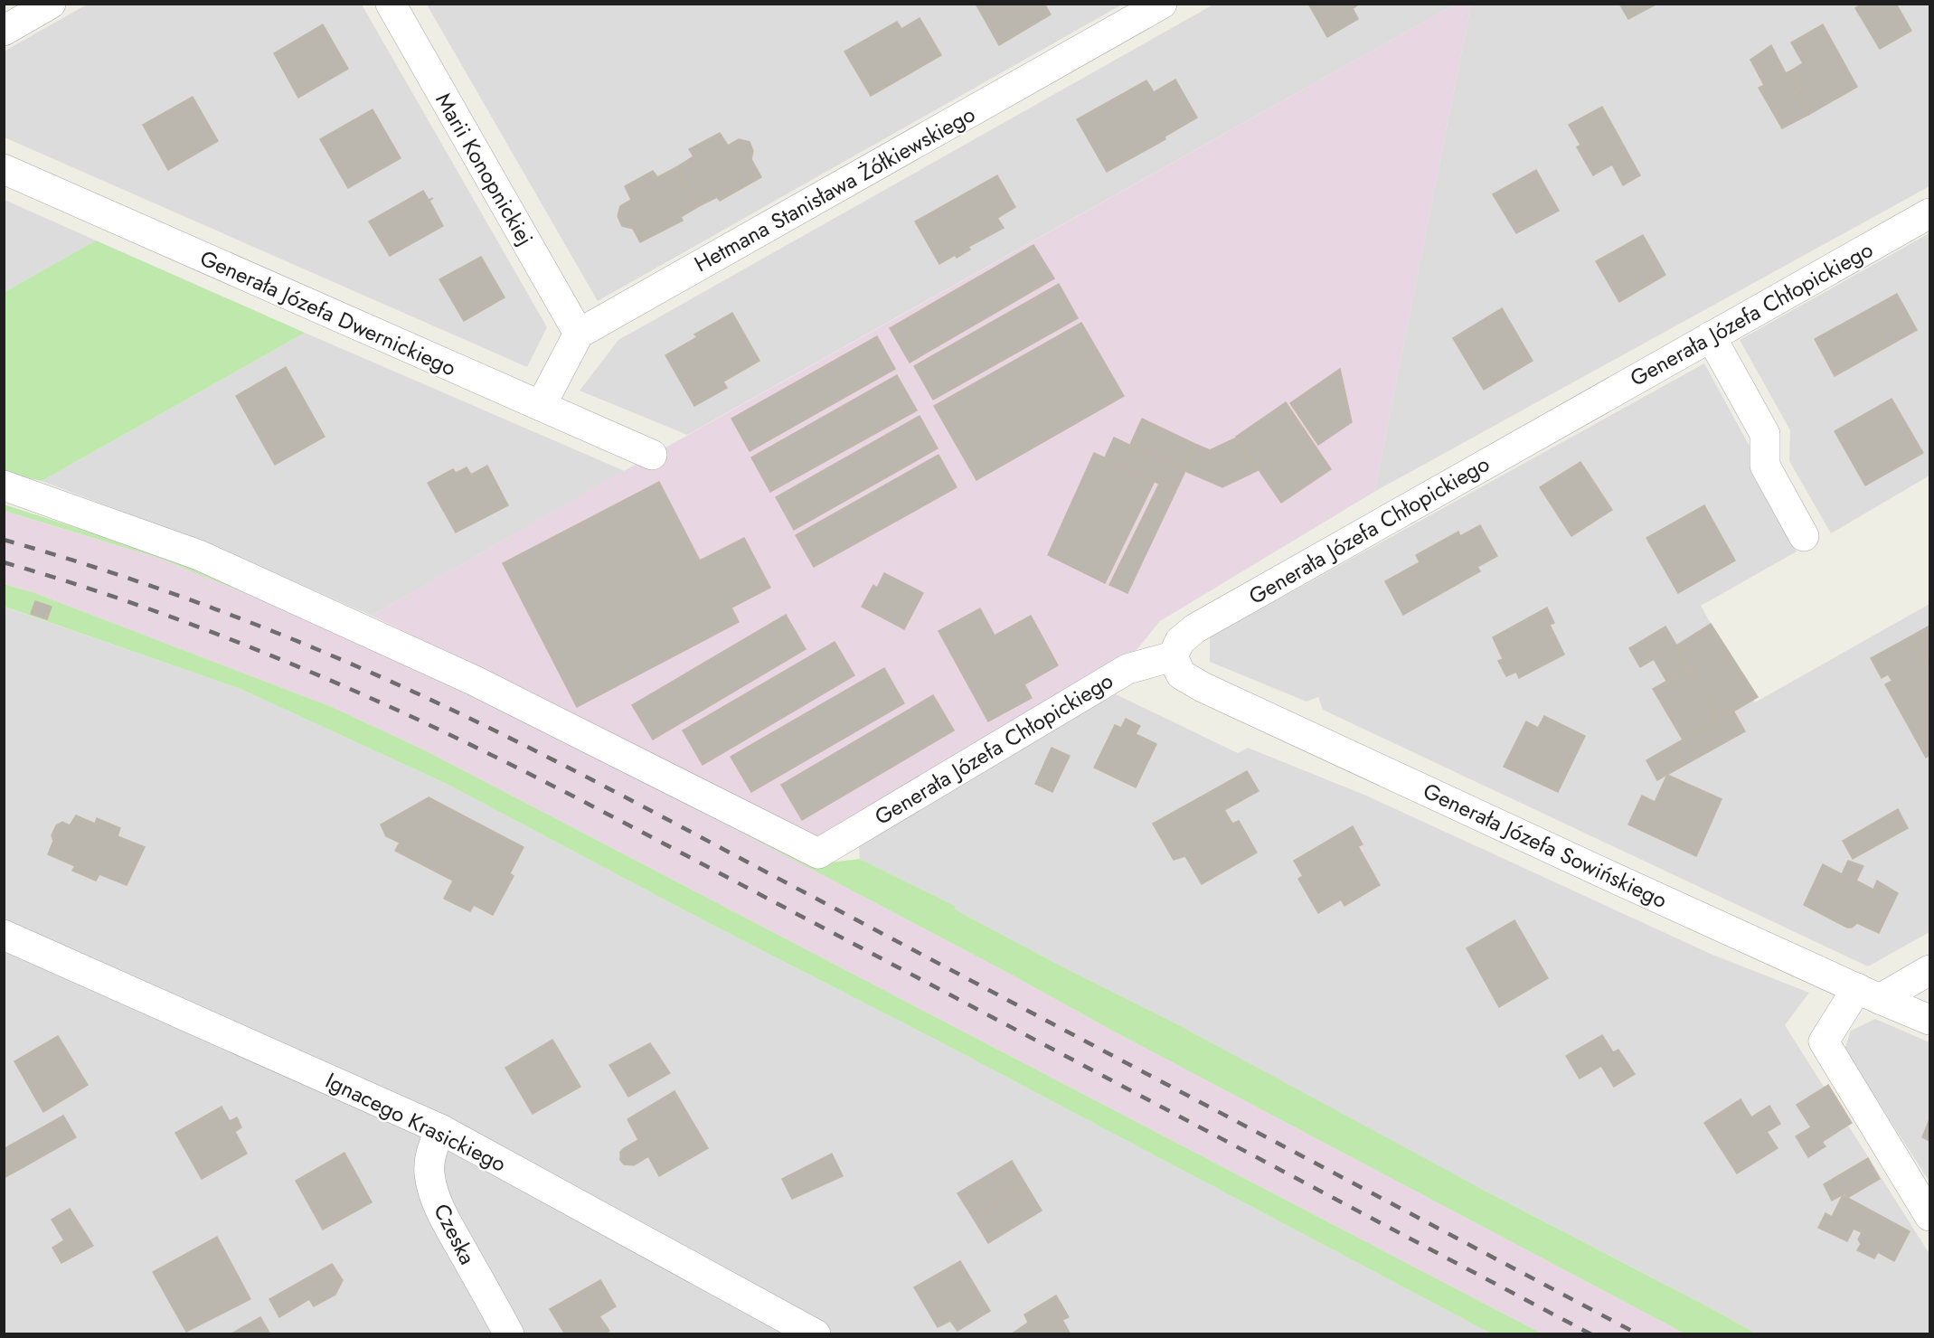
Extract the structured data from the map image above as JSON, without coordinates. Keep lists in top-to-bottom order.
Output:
{
  "streets": {
    "street": [
      "Marii Konopnickiej",
      "Hetmana Stanisława Żółkiewskiego",
      "Generała Józefa Dwernickiego",
      "Generała Józefa Chłopickiego",
      "Generała Józefa Sowińskiego",
      "Ignacego Krasickiego",
      "Czeska"
    ]
  },
  "crossings": [
    ["Marii Konopnickiej", "Hetmana Stanisława Żółkiewskiego"],
    ["Generała Józefa Chłopickiego", "Generała Józefa Sowińskiego"],
    ["Ignacego Krasickiego", "Czeska"]
  ]
}
